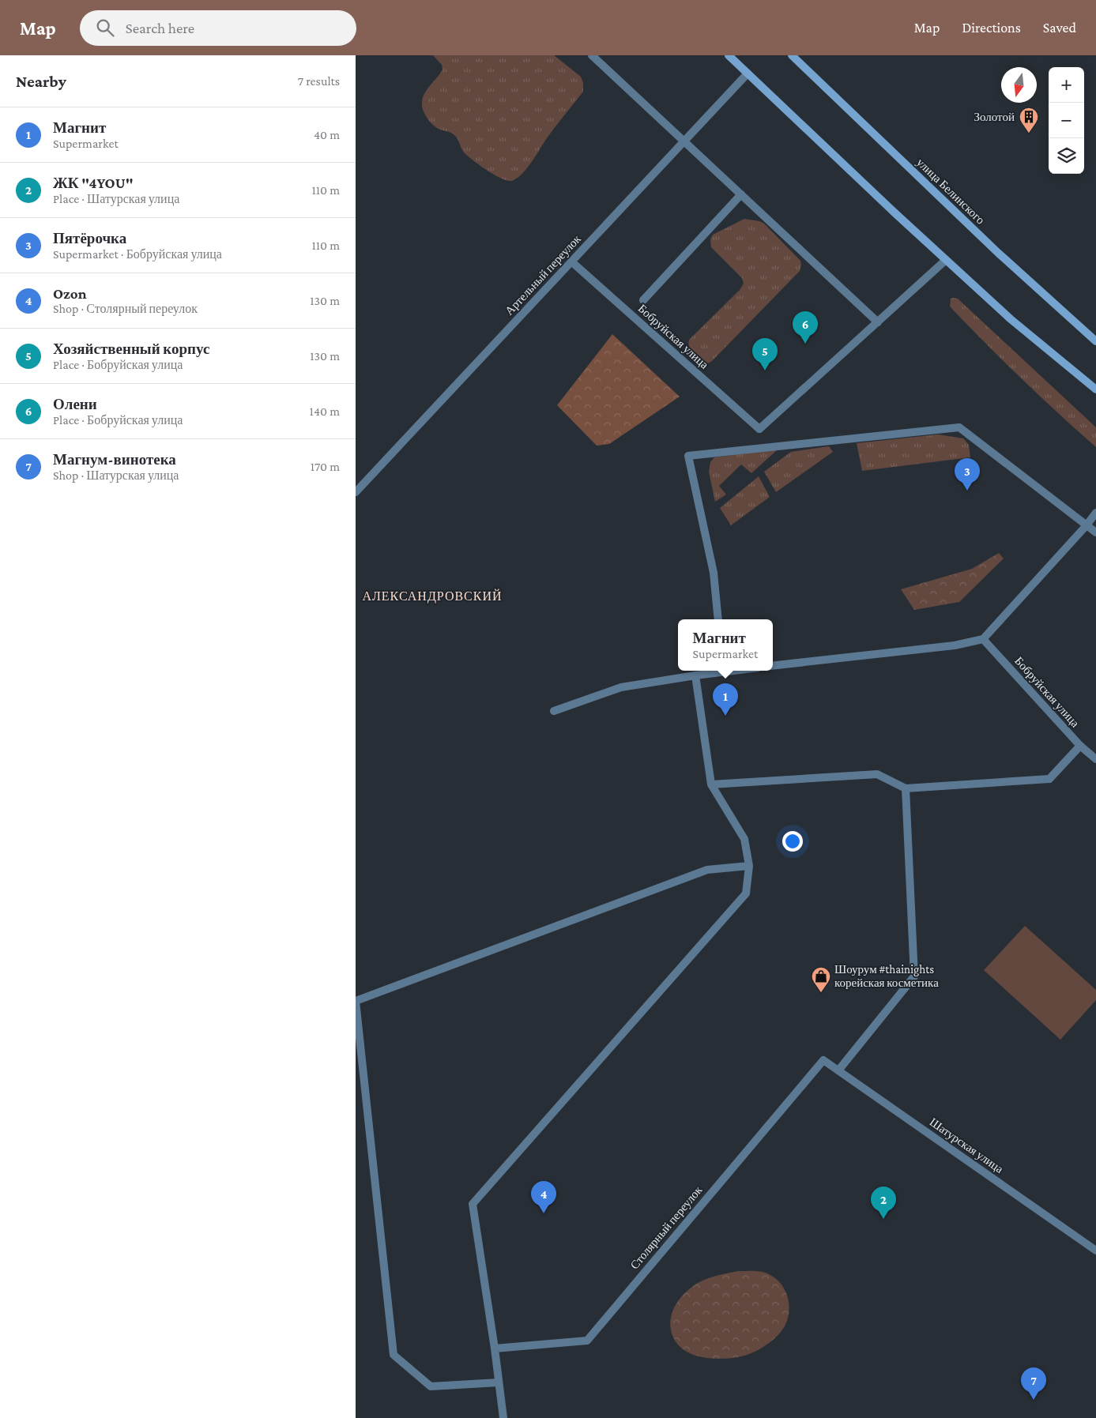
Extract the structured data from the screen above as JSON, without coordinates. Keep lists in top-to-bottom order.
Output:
{
  "streets": {
    "main road": ["улица Белинского"],
    "street": [
      "Артельный переулок",
      "Бобруйская улица",
      "Шатурская улица",
      "Столярный переулок"
    ]
  },
  "crossings": [
    ["Артельный переулок", "Бобруйская улица"],
    ["Шатурская улица", "Столярный переулок"]
  ],
  "districts": ["АЛЕКСАНДРОВСКИЙ"],
  "places": {
    "building": ["Золотой"],
    "shop": ["Шоурум #thainights корейская косметика"]
  },
  "north": "bottom",
  "page": {
    "header": "Map",
    "search": "Search here",
    "nav": ["Map", "Directions", "Saved"],
    "heading": ["Nearby", "7 results"],
    "map_buttons": ["+", "−"],
    "list": [
      {
        "mark": "1",
        "name": "Магнит",
        "note": "Supermarket",
        "value": "40 m"
      },
      {
        "mark": "2",
        "name": "ЖК \"4YOU\"",
        "note": "Place · Шатурская улица",
        "value": "110 m"
      },
      {
        "mark": "3",
        "name": "Пятёрочка",
        "note": "Supermarket · Бобруйская улица",
        "value": "110 m"
      },
      {
        "mark": "4",
        "name": "Ozon",
        "note": "Shop · Столярный переулок",
        "value": "130 m"
      },
      {
        "mark": "5",
        "name": "Хозяйственный корпус",
        "note": "Place · Бобруйская улица",
        "value": "130 m"
      },
      {
        "mark": "6",
        "name": "Олени",
        "note": "Place · Бобруйская улица",
        "value": "140 m"
      },
      {
        "mark": "7",
        "name": "Магнум-винотека",
        "note": "Shop · Шатурская улица",
        "value": "170 m"
      }
    ],
    "pins": [
      "6",
      "5",
      "3",
      "1",
      "4",
      "2",
      "7"
    ],
    "popup": ["Магнит", "Supermarket"]
  }
}
